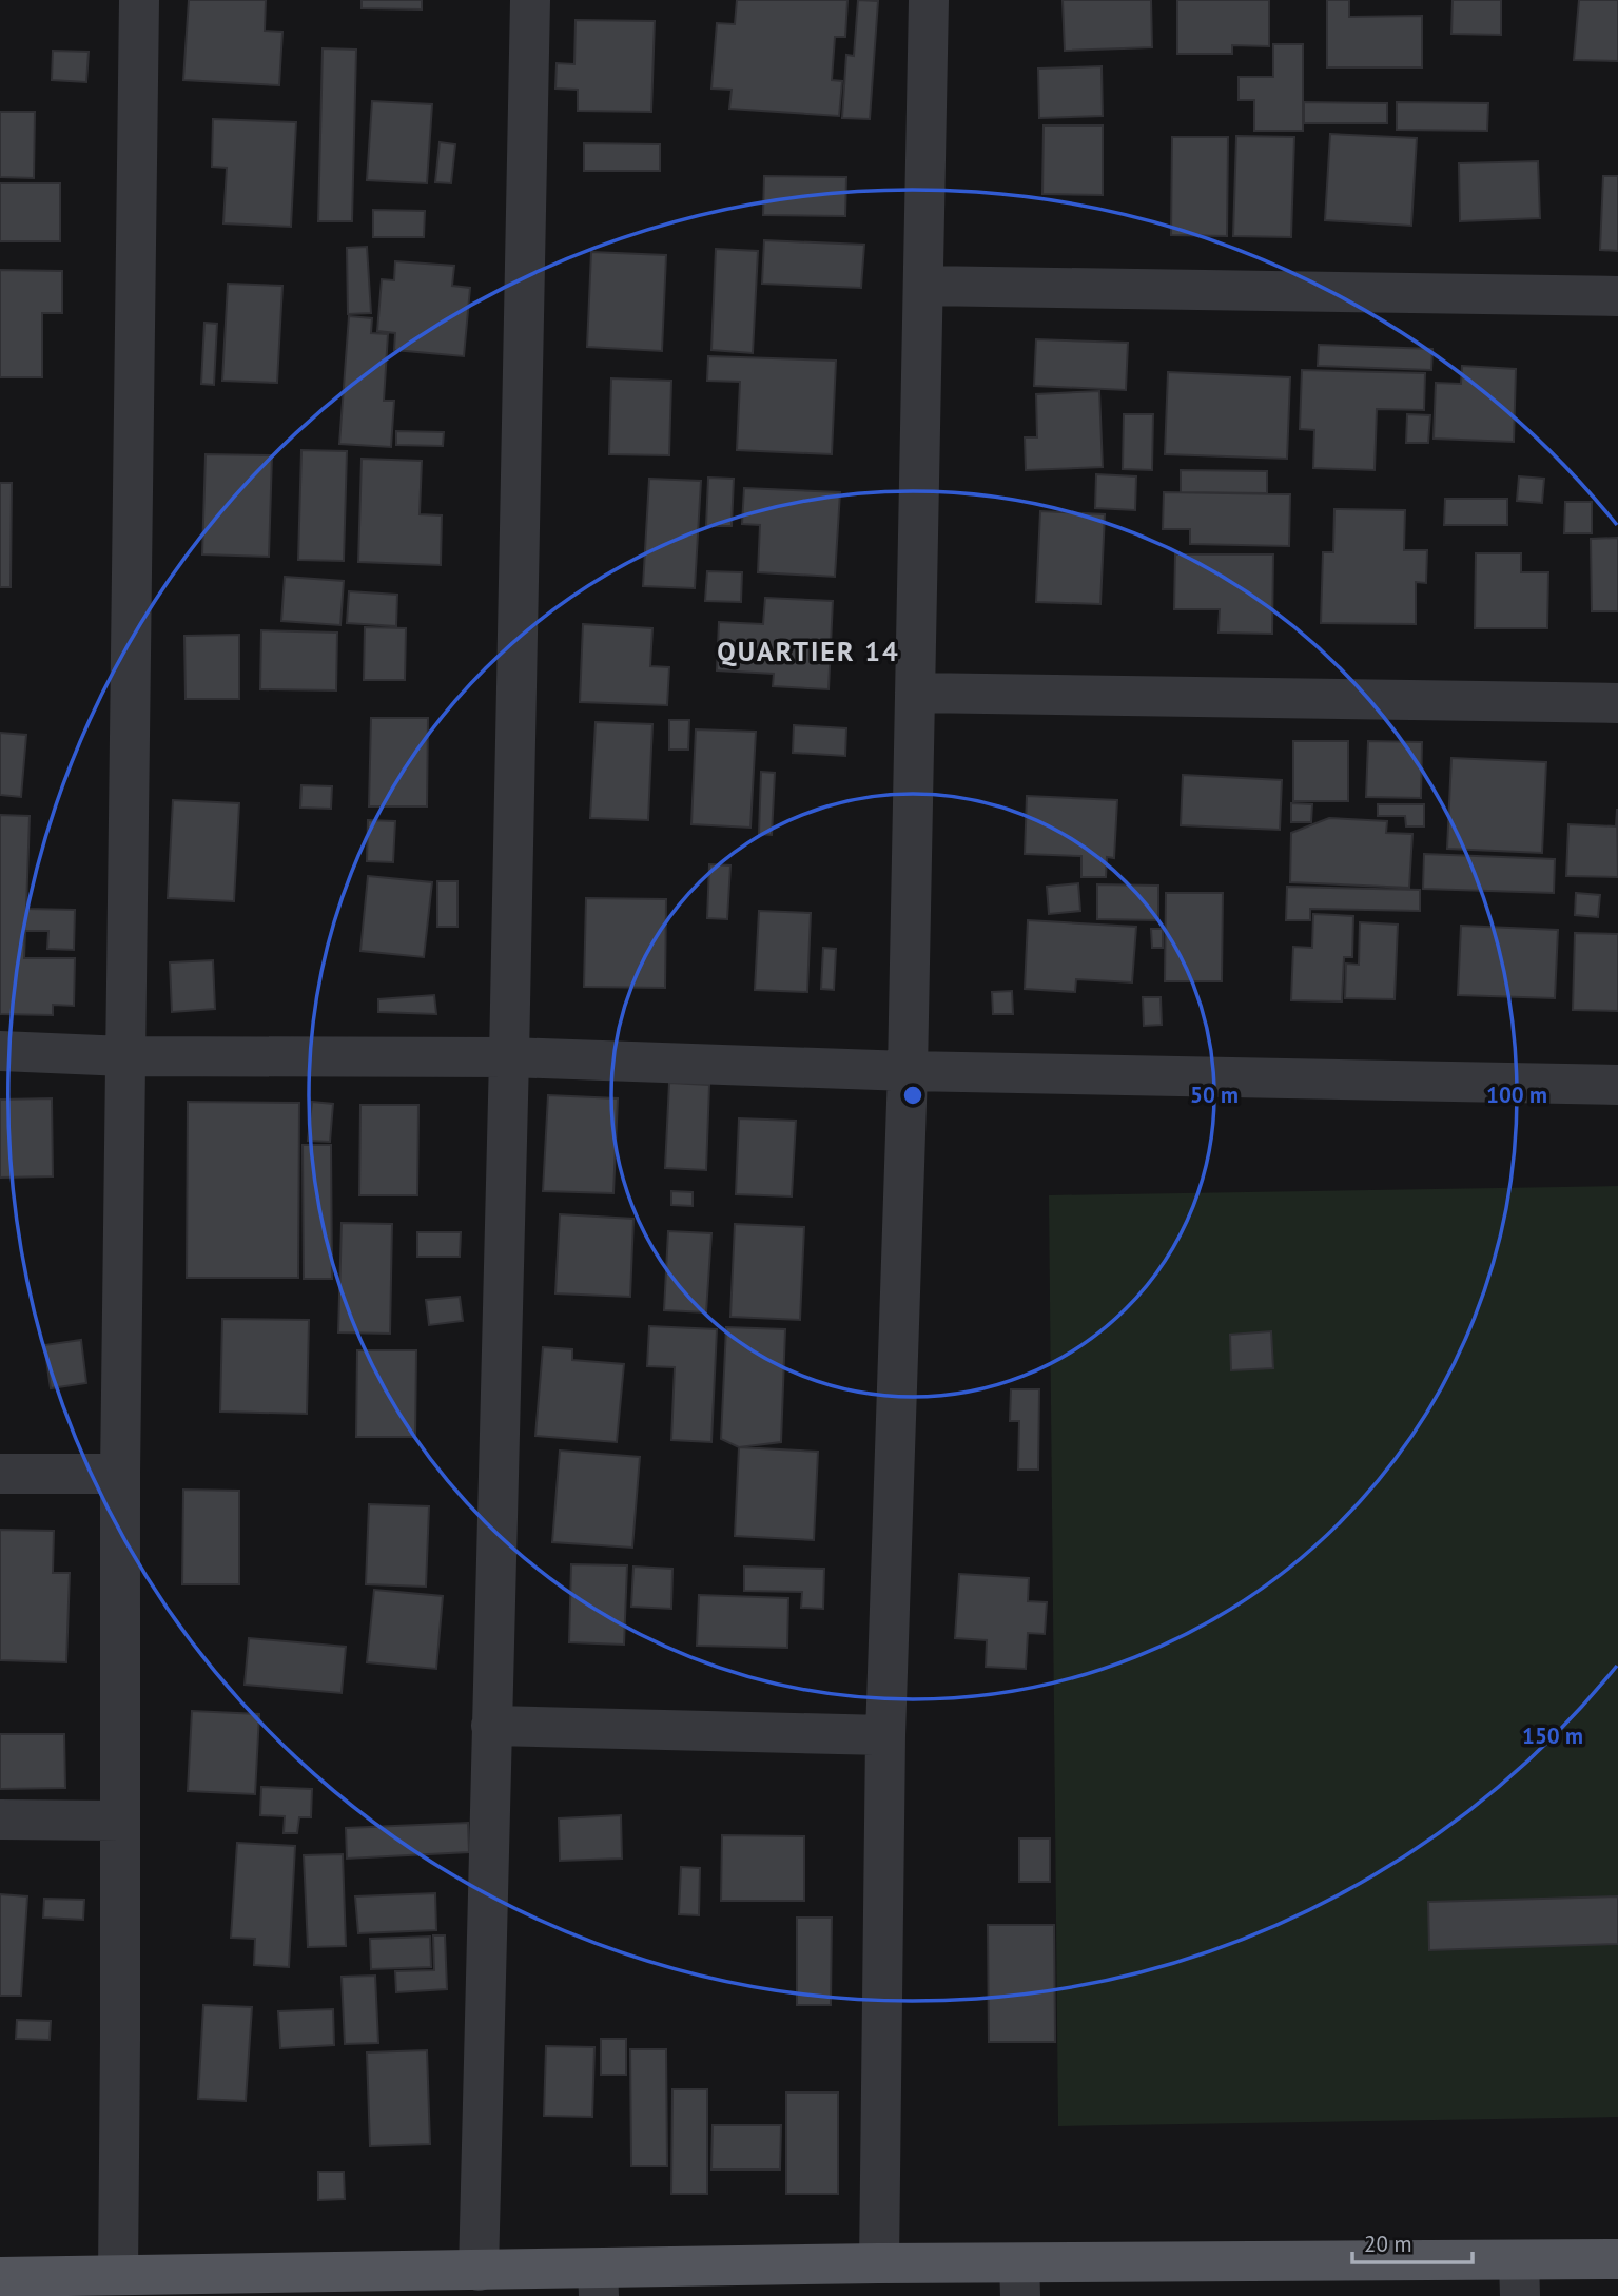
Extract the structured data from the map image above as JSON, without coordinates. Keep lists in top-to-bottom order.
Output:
{
  "districts": ["QUARTIER 14"],
  "scale_bar": "20 m",
  "rings": ["50 m", "100 m", "150 m"]
}
